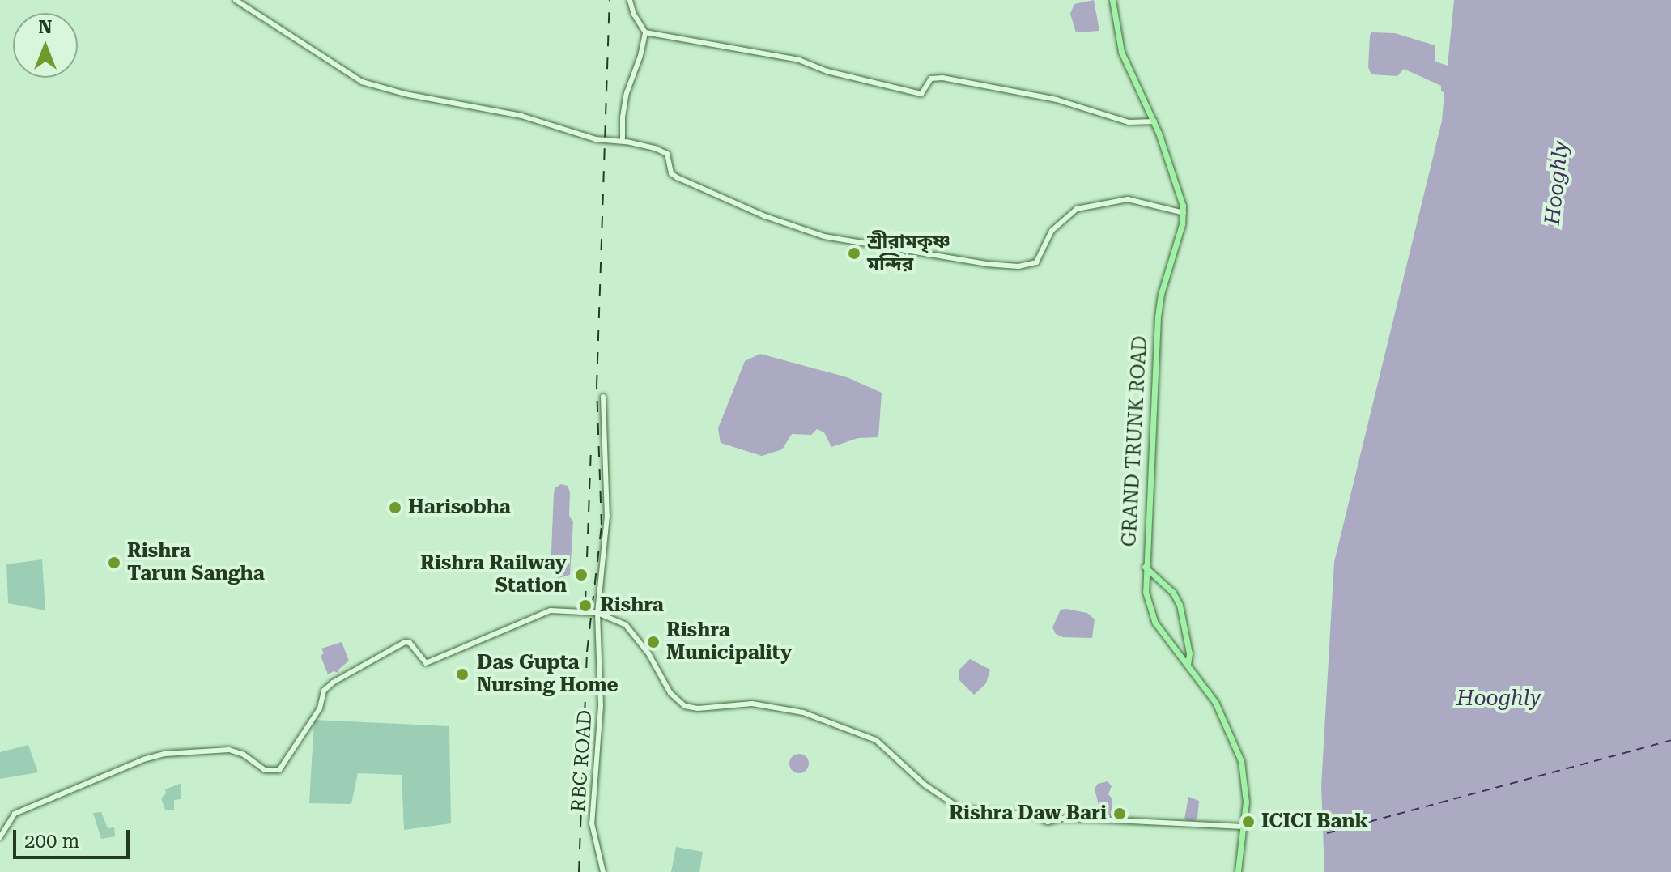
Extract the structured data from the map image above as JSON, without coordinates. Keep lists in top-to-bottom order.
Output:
{
  "streets": {
    "main road": ["GRAND TRUNK ROAD"],
    "street": ["RBC ROAD"]
  },
  "water": ["Hooghly"],
  "places": [
    "শ্রীরামকৃষ্ণ মন্দির",
    "Harisobha",
    "Rishra Tarun Sangha",
    "Rishra Railway Station",
    "Rishra",
    "Rishra Municipality",
    "Das Gupta Nursing Home",
    "Rishra Daw Bari",
    "ICICI Bank"
  ],
  "scale_bar": "200 m",
  "north": "top"
}
